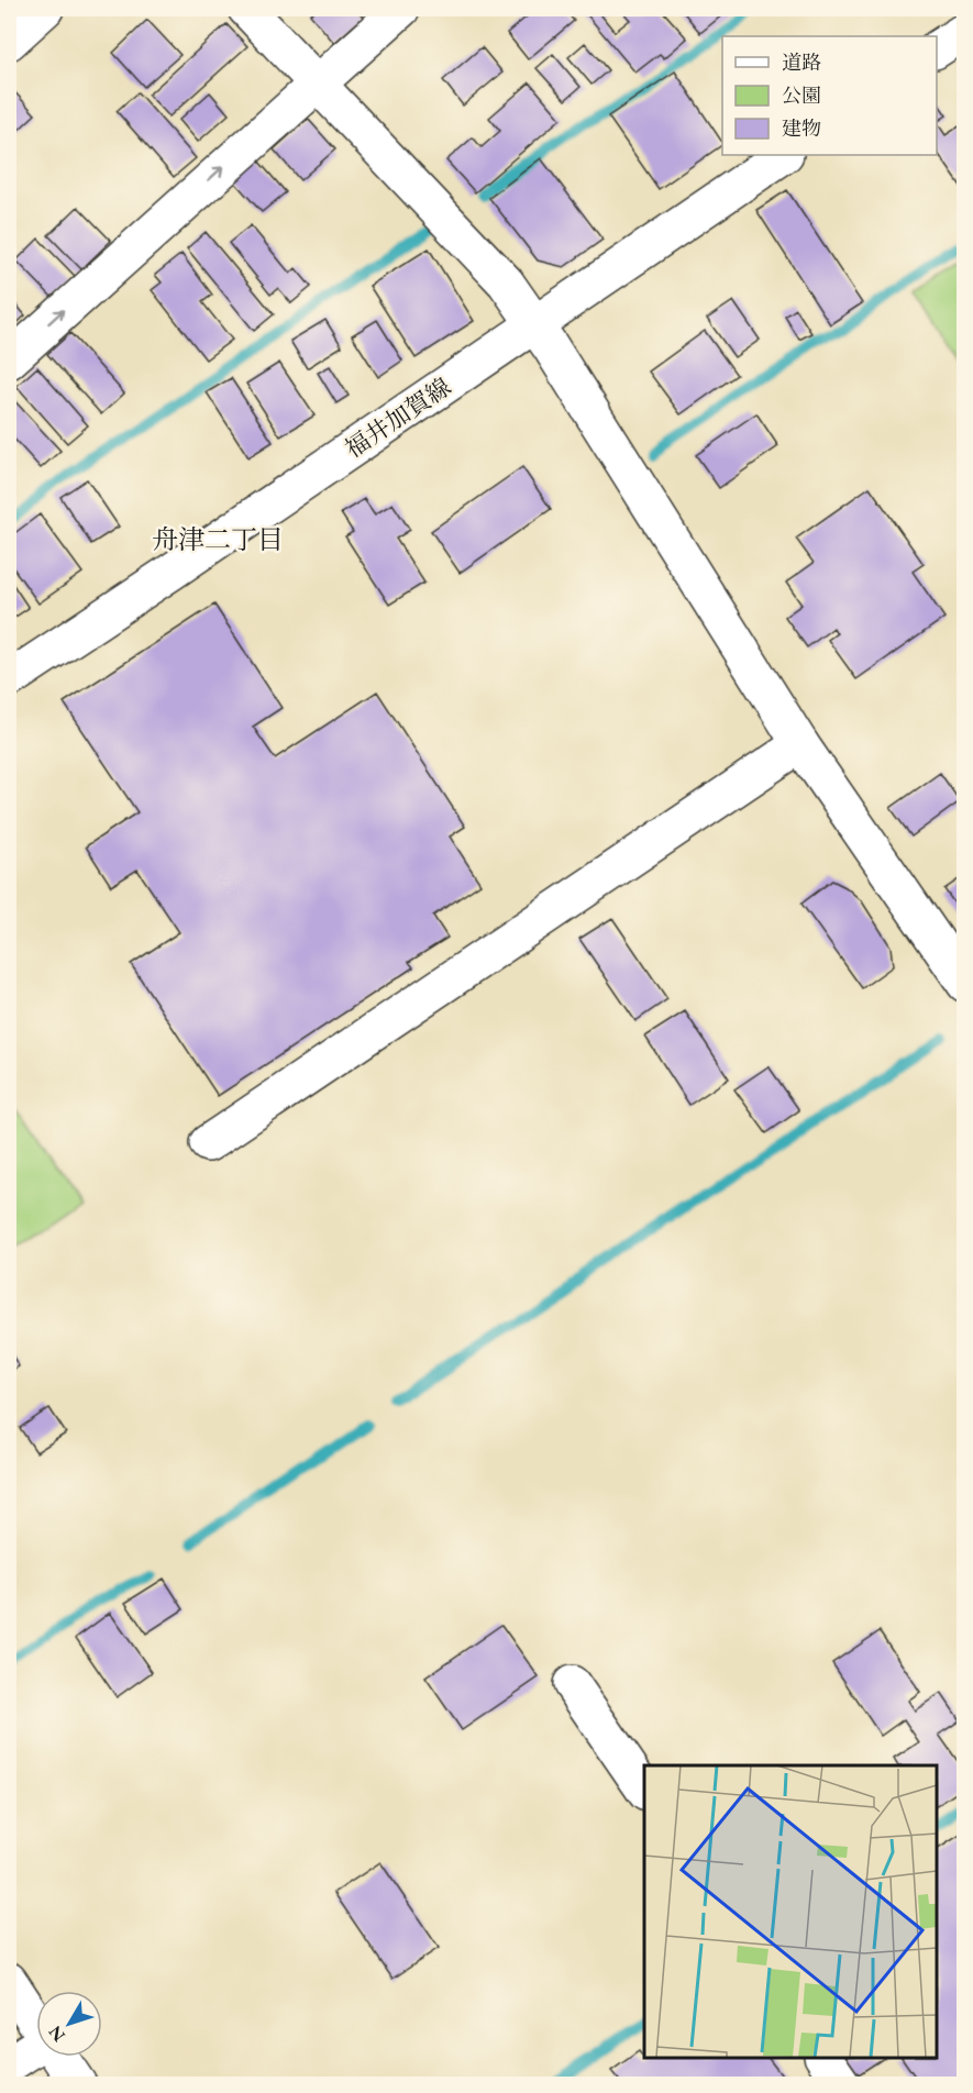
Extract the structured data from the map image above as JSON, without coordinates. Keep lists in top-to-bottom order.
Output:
{
  "streets": {
    "street": ["福井加賀線"]
  },
  "districts": ["舟津二丁目"],
  "legend": ["道路", "公園", "建物"],
  "north": "bottom left"
}
